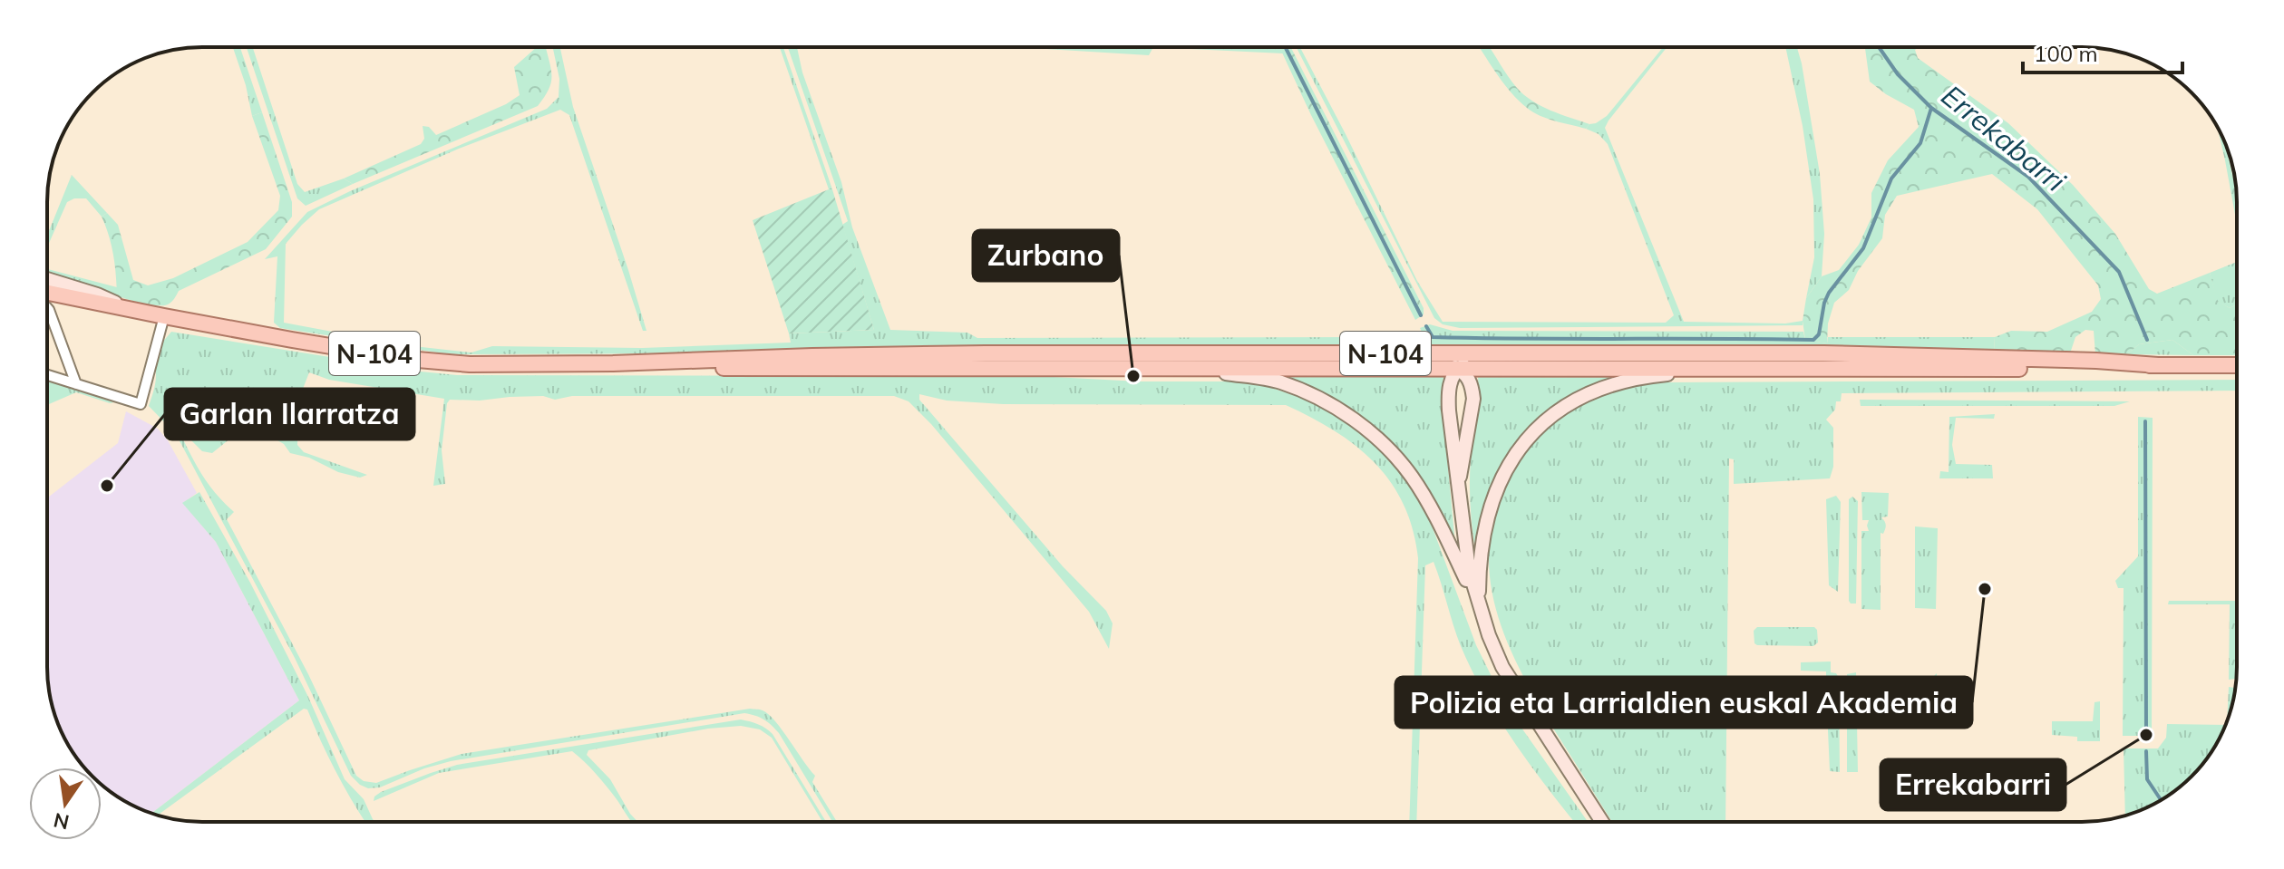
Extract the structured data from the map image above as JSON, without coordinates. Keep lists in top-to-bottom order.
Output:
{
  "streets": {
    "main road": ["N-104"]
  },
  "water": ["Errekabarri"],
  "places": [
    "Zurbano",
    "Garlan Ilarratza",
    "Polizia eta Larrialdien euskal Akademia",
    "Errekabarri"
  ],
  "scale_bar": "100 m",
  "north": "bottom"
}
